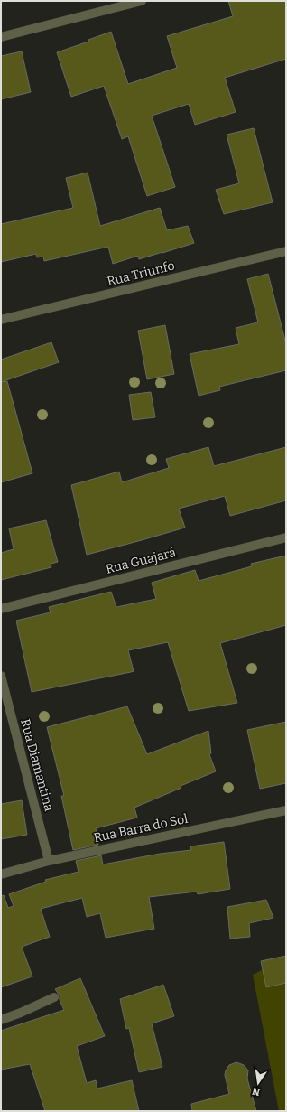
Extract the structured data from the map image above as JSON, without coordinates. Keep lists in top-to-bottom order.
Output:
{
  "streets": {
    "street": [
      "Rua Triunfo",
      "Rua Guajará",
      "Rua Diamantina",
      "Rua Barra do Sol"
    ]
  },
  "crossings": [
    ["Rua Diamantina", "Rua Barra do Sol"]
  ],
  "north": "bottom"
}
